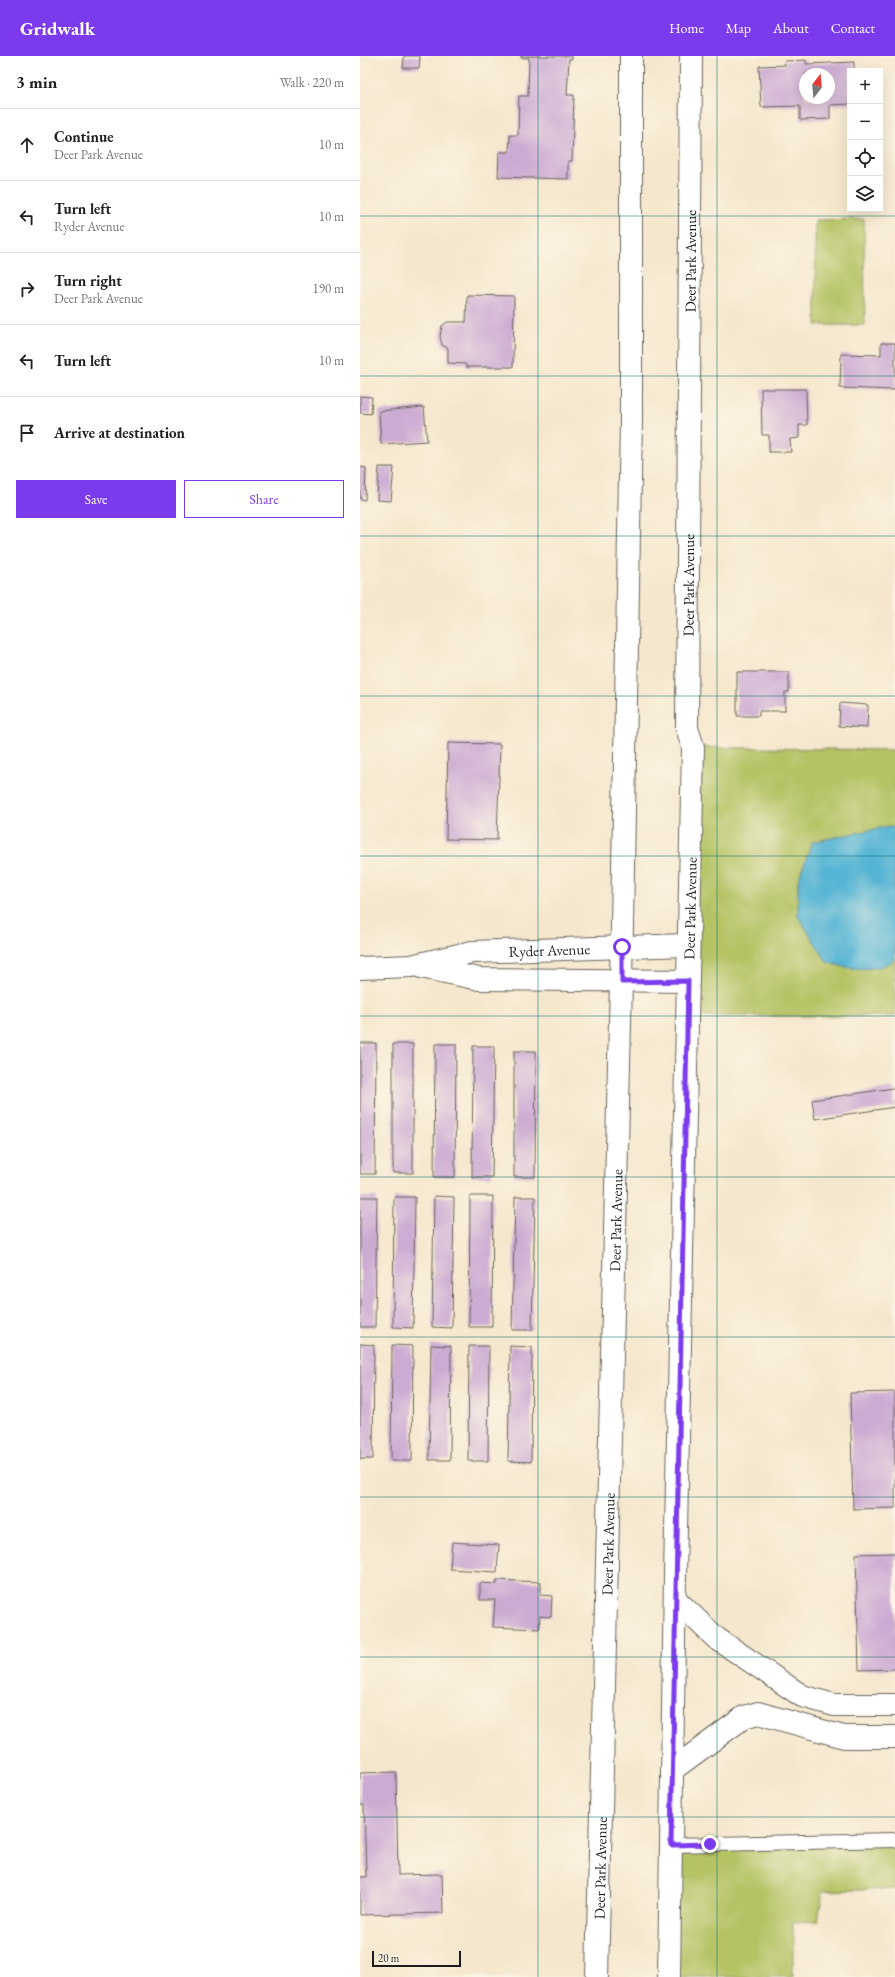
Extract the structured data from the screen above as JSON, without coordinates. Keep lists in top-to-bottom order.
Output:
{
  "streets": {
    "main road": ["Deer Park Avenue", "Ryder Avenue"]
  },
  "crossings": [
    ["Deer Park Avenue", "Ryder Avenue"]
  ],
  "scale_bar": "20 m",
  "north": "top",
  "page": {
    "header": "Gridwalk",
    "nav": [
      "Home",
      "Map",
      "About",
      "Contact"
    ],
    "heading": ["3 min", "Walk · 220 m"],
    "map_buttons": ["+", "−"],
    "list": [
      ["Continue", "Deer Park Avenue", "10 m"],
      ["Turn left", "Ryder Avenue", "10 m"],
      ["Turn right", "Deer Park Avenue", "190 m"],
      ["Turn left", "10 m"],
      "Arrive at destination"
    ],
    "buttons": ["Save", "Share"],
    "scale": "20 m"
  }
}
